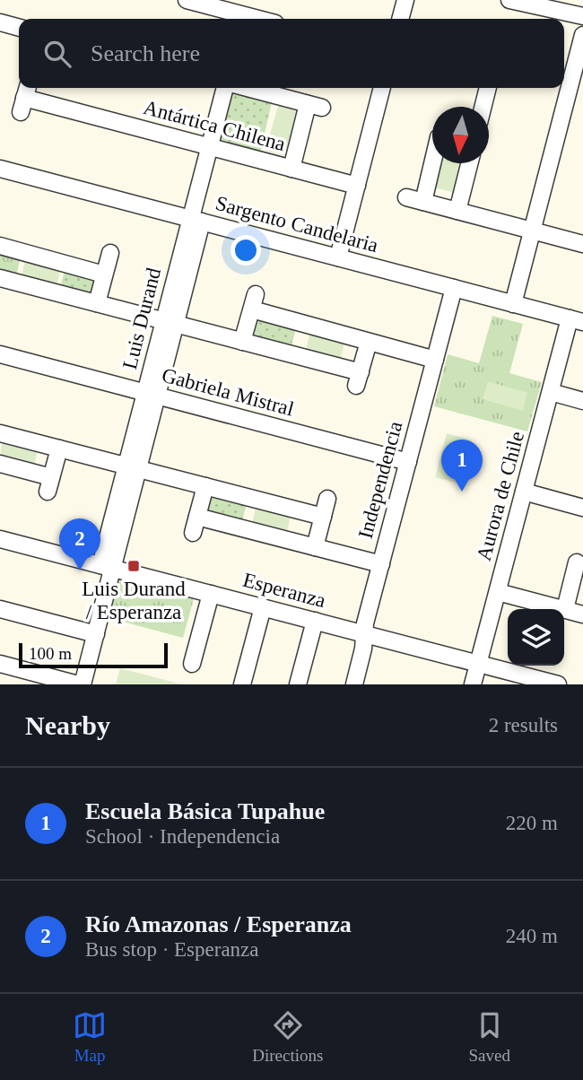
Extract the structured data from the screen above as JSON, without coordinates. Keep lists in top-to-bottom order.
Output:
{
  "streets": {
    "street": [
      "Antártica Chilena",
      "Sargento Candelaria",
      "Luis Durand",
      "Gabriela Mistral",
      "Independencia",
      "Aurora de Chile",
      "Esperanza"
    ]
  },
  "crossings": [
    ["Antártica Chilena", "Luis Durand"],
    ["Sargento Candelaria", "Luis Durand"],
    ["Sargento Candelaria", "Independencia"],
    ["Sargento Candelaria", "Aurora de Chile"],
    ["Luis Durand", "Gabriela Mistral"],
    ["Luis Durand", "Esperanza"],
    ["Gabriela Mistral", "Independencia"],
    ["Independencia", "Esperanza"],
    ["Aurora de Chile", "Esperanza"]
  ],
  "places": {
    "transit": ["Luis Durand / Esperanza"]
  },
  "scale_bar": "100 m",
  "north": "bottom",
  "page": {
    "search": "Search here",
    "pins": ["1", "2"],
    "scale": "100 m",
    "heading": ["Nearby", "2 results"],
    "list": [
      {
        "mark": "1",
        "name": "Escuela Básica Tupahue",
        "note": "School · Independencia",
        "value": "220 m"
      },
      {
        "mark": "2",
        "name": "Río Amazonas / Esperanza",
        "note": "Bus stop · Esperanza",
        "value": "240 m"
      }
    ],
    "nav": ["Map", "Directions", "Saved"]
  }
}
